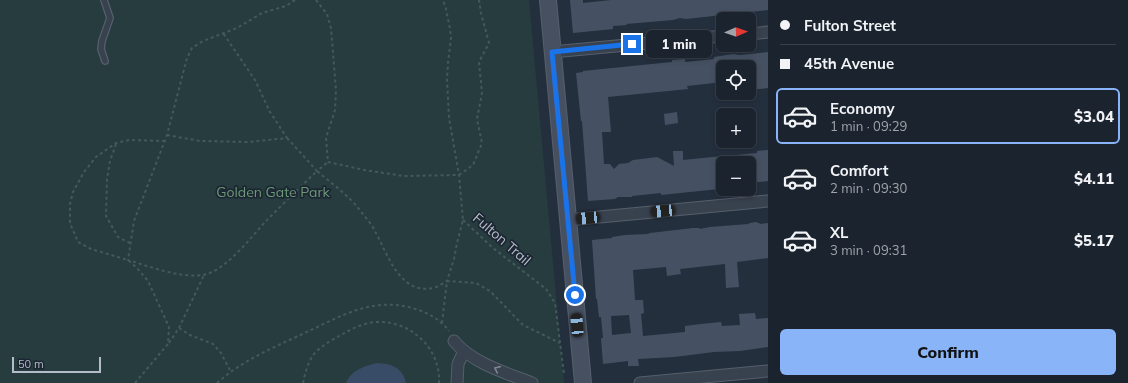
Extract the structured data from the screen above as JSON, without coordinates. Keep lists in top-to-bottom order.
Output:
{
  "streets": {
    "path": ["Fulton Trail"]
  },
  "parks": ["Golden Gate Park"],
  "scale_bar": "50 m",
  "north": "right",
  "page": {
    "banner": ["Fulton Street", "45th Avenue"],
    "map_buttons": ["+", "−"],
    "bubble": "1 min",
    "list": [
      {
        "name": "Economy",
        "note": "1 min · 09:29",
        "value": "$3.04"
      },
      {
        "name": "Comfort",
        "note": "2 min · 09:30",
        "value": "$4.11"
      },
      {
        "name": "XL",
        "note": "3 min · 09:31",
        "value": "$5.17"
      }
    ],
    "buttons": "Confirm",
    "scale": "50 m"
  }
}
